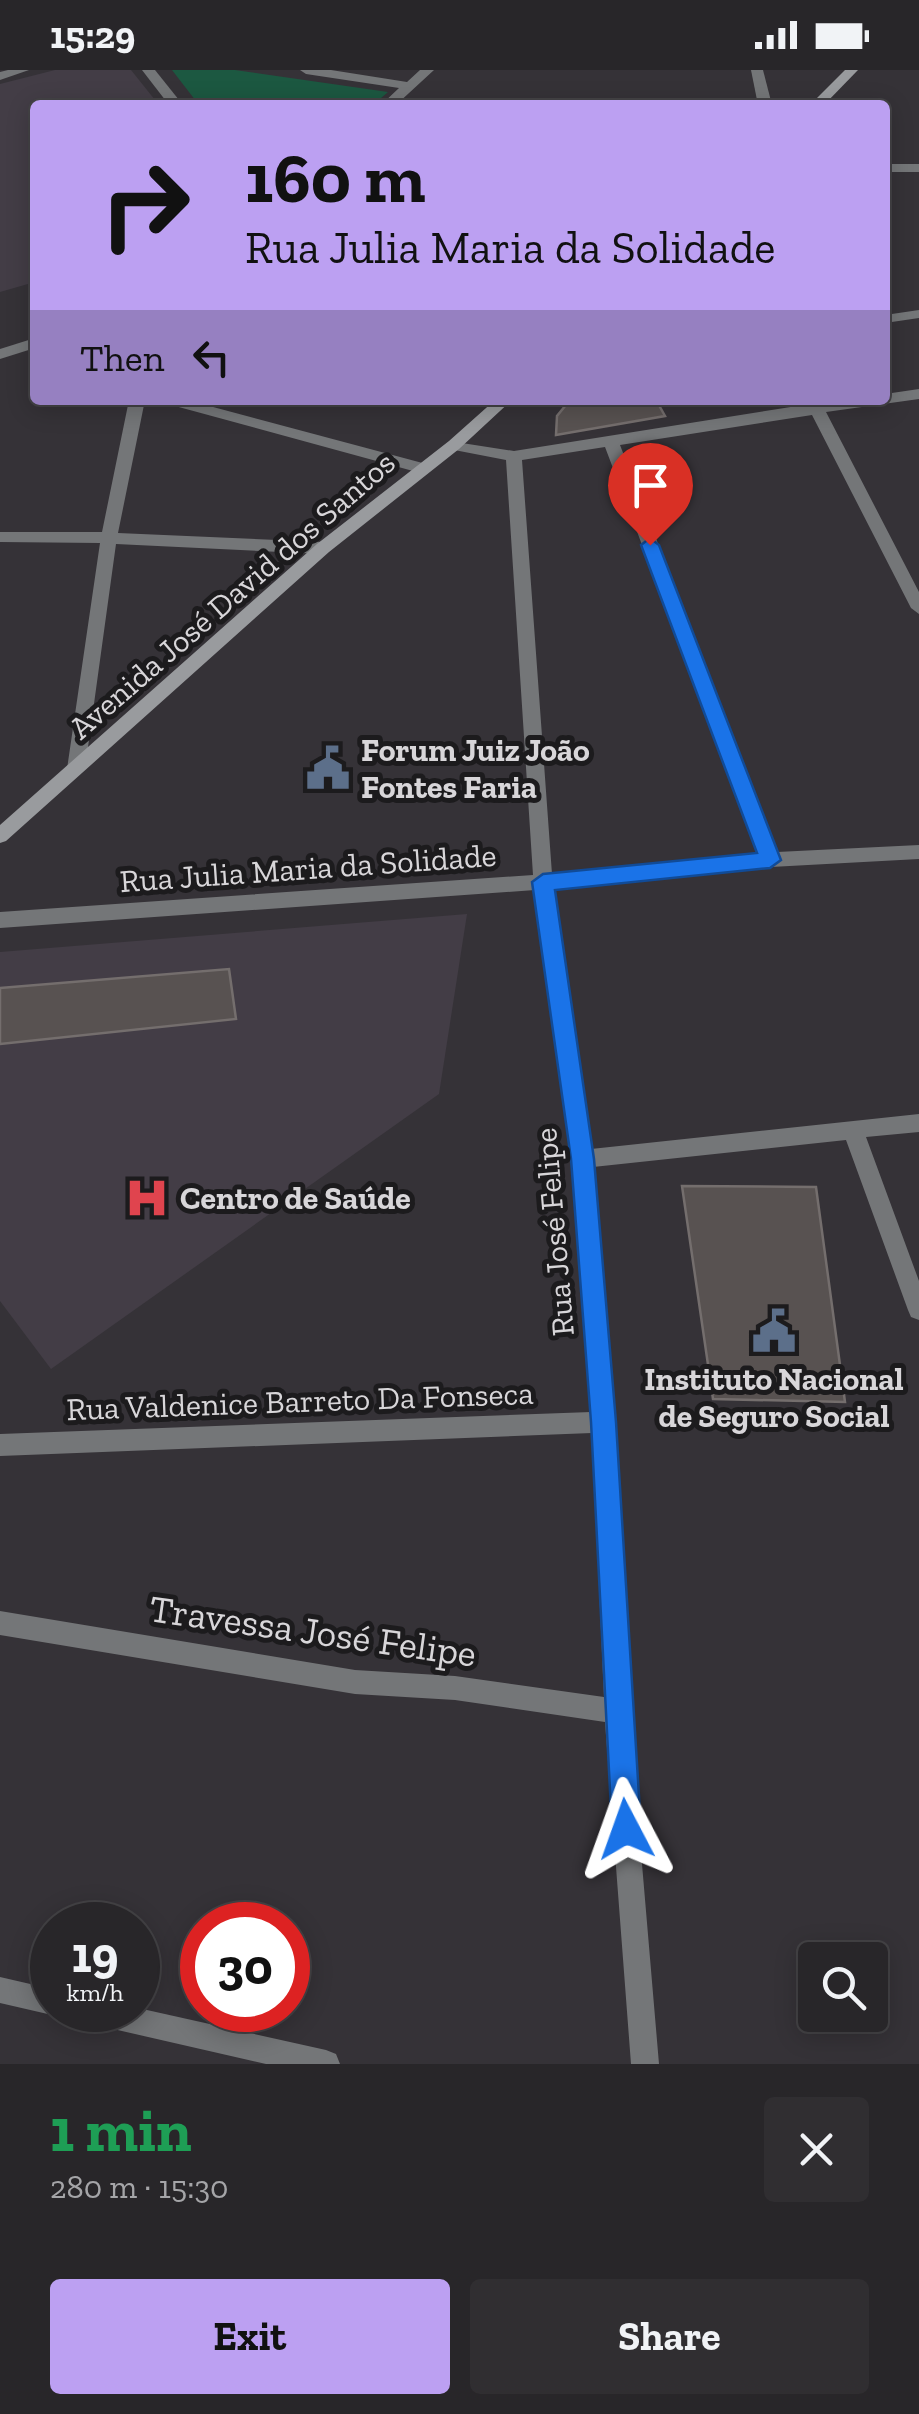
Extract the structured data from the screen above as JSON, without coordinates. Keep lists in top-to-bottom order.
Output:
{
  "streets": {
    "main road": ["Avenida José David dos Santos"],
    "street": [
      "Rua Julia Maria da Solidade",
      "Rua José Felipe",
      "Rua Valdenice Barreto Da Fonseca",
      "Travessa José Felipe"
    ]
  },
  "crossings": [
    ["Rua Julia Maria da Solidade", "Rua José Felipe"],
    ["Rua José Felipe", "Rua Valdenice Barreto Da Fonseca"],
    ["Rua José Felipe", "Travessa José Felipe"]
  ],
  "places": {
    "public building": ["Forum Juiz João Fontes Faria", "Instituto Nacional de Seguro Social"],
    "hospital": ["Centro de Saúde"]
  },
  "page": {
    "status": "15:29",
    "turn": ["160 m", "Rua Julia Maria da Solidade"],
    "then": "Then",
    "speed": "19 km/h",
    "limit": "30",
    "heading": ["1 min", "280 m · 15:30"],
    "buttons": ["Exit", "Share"]
  }
}
